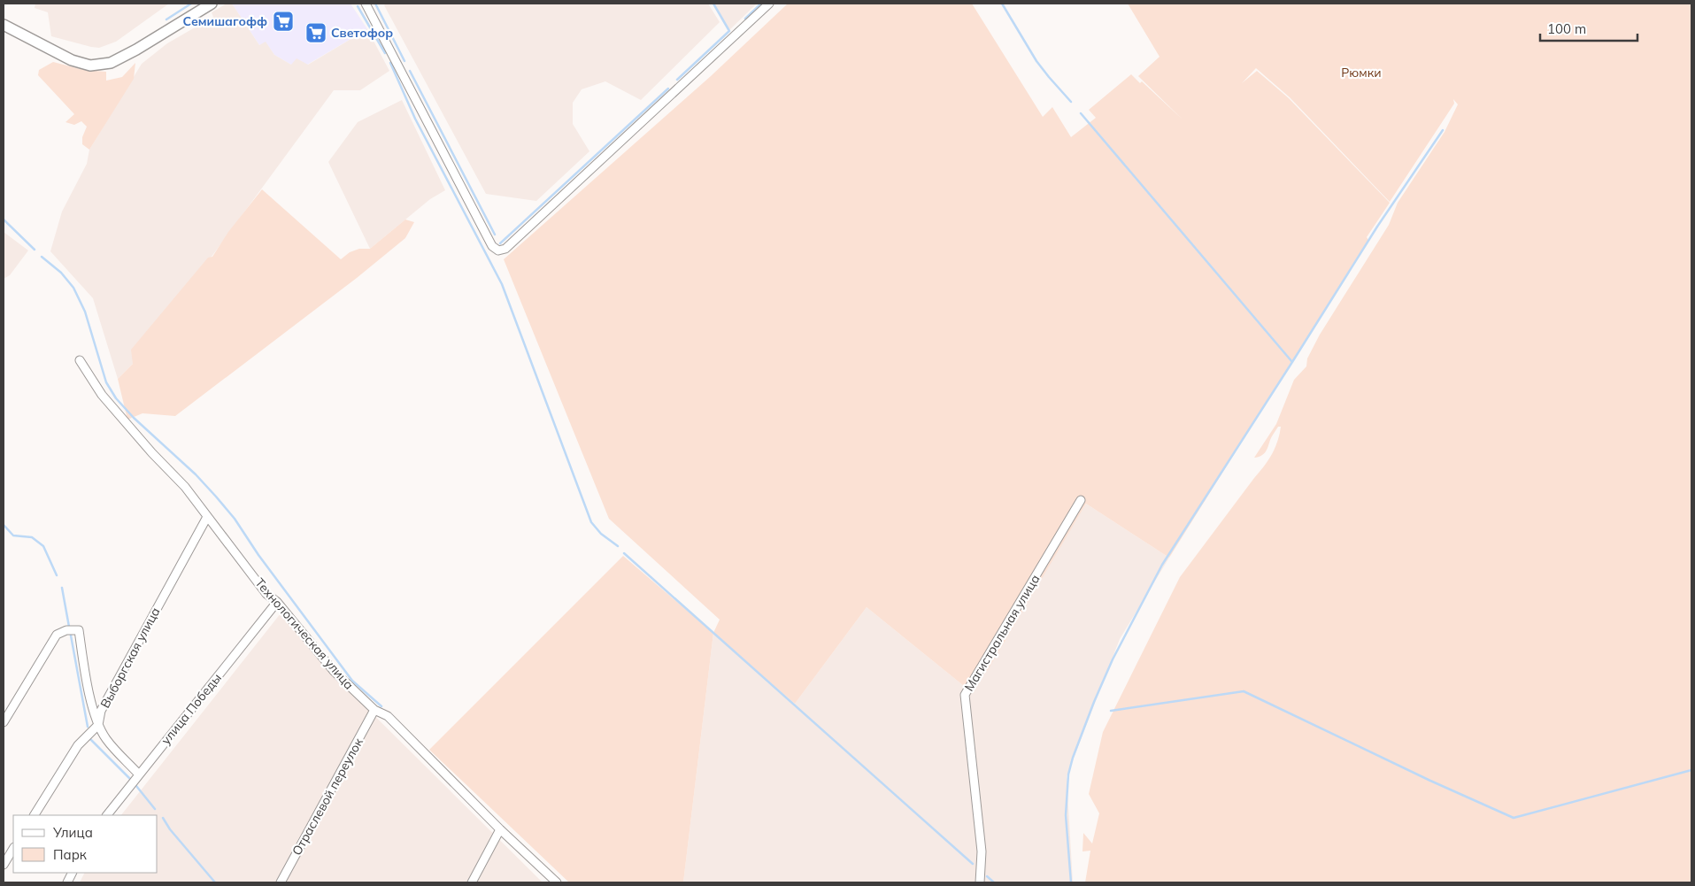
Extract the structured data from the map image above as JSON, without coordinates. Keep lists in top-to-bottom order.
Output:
{
  "streets": {
    "street": [
      "Магистральная улица",
      "Технологическая улица",
      "Выборгская улица",
      "улица Победы",
      "Отраслевой переулок"
    ]
  },
  "crossings": [
    ["Технологическая улица", "Выборгская улица"],
    ["Технологическая улица", "улица Победы"],
    ["Технологическая улица", "Отраслевой переулок"]
  ],
  "parks": ["Рюмки"],
  "places": {
    "supermarket": ["Семишагофф", "Светофор"]
  },
  "legend": ["Улица", "Парк"],
  "scale_bar": "100 m"
}
